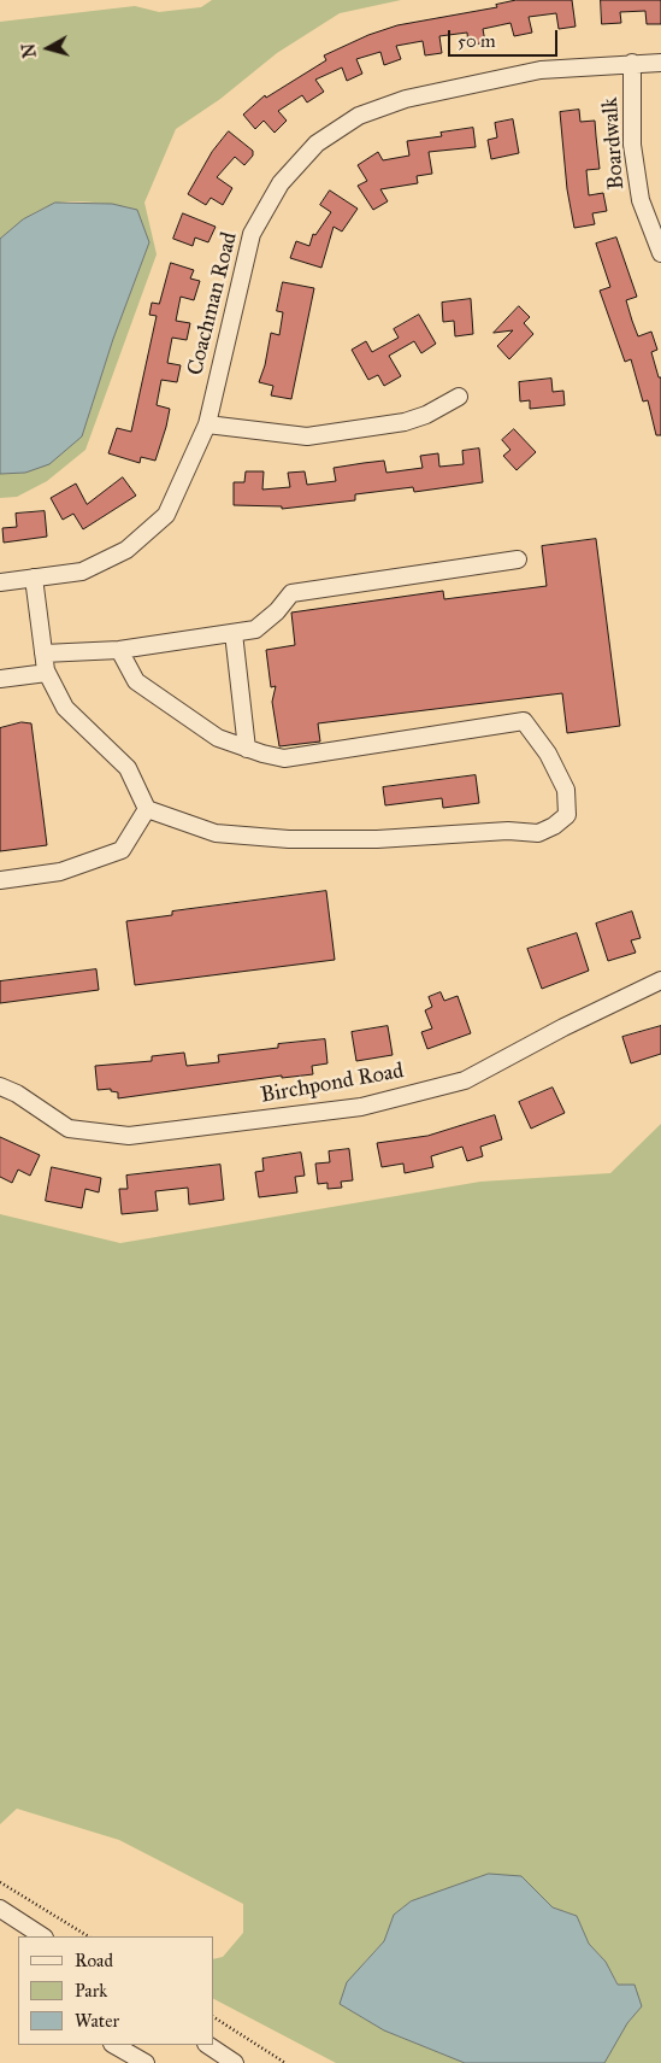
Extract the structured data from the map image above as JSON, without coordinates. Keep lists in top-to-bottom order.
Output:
{
  "streets": {
    "street": ["Boardwalk", "Coachman Road", "Birchpond Road"]
  },
  "crossings": [
    ["Boardwalk", "Coachman Road"]
  ],
  "legend": ["Road", "Park", "Water"],
  "scale_bar": "50 m",
  "north": "left"
}
